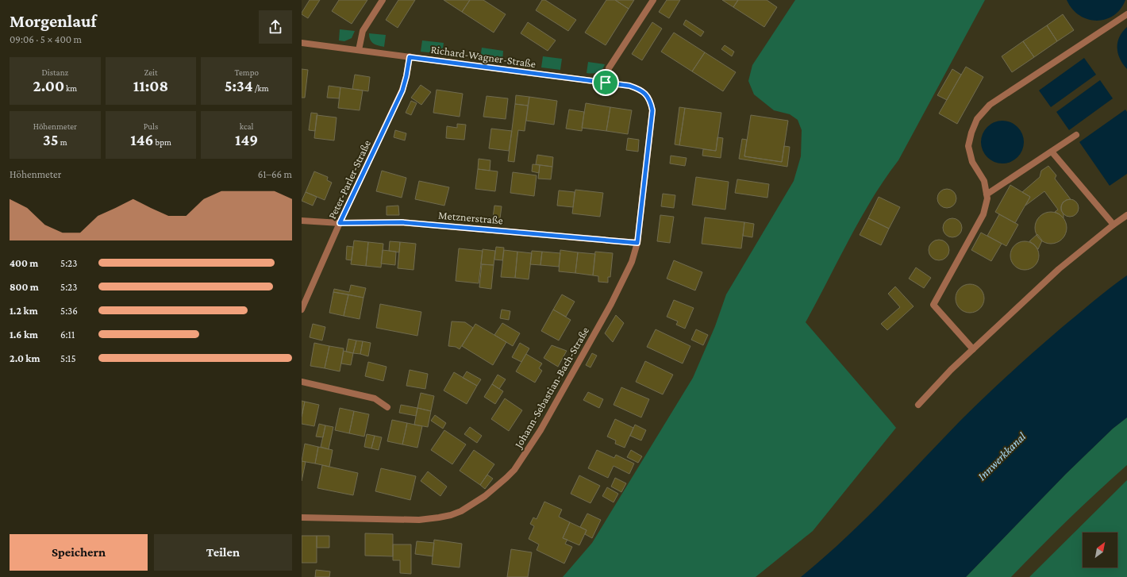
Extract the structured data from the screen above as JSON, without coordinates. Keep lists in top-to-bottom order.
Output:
{
  "streets": {
    "street": [
      "Richard-Wagner-Straße",
      "Peter-Parler-Straße",
      "Metznerstraße",
      "Johann-Sebastian-Bach-Straße"
    ]
  },
  "crossings": [
    ["Richard-Wagner-Straße", "Peter-Parler-Straße"],
    ["Richard-Wagner-Straße", "Johann-Sebastian-Bach-Straße"],
    ["Peter-Parler-Straße", "Metznerstraße"],
    ["Metznerstraße", "Johann-Sebastian-Bach-Straße"]
  ],
  "water": ["Innwerkkanal"],
  "north": "top right",
  "page": {
    "heading": ["Morgenlauf", "09:06 · 5 × 400 m"],
    "stats": [
      ["Distanz", "2.00 km"],
      ["Zeit", "11:08"],
      ["Tempo", "5:34 /km"],
      ["Höhenmeter", "35 m"],
      ["Puls", "146 bpm"],
      ["kcal", "149"]
    ],
    "chart": ["Höhenmeter", "61–66 m"],
    "list": [
      {
        "name": "400 m",
        "note": "5:23"
      },
      {
        "name": "800 m",
        "note": "5:23"
      },
      {
        "name": "1.2 km",
        "note": "5:36"
      },
      {
        "name": "1.6 km",
        "note": "6:11"
      },
      {
        "name": "2.0 km",
        "note": "5:15"
      }
    ],
    "buttons": ["Speichern", "Teilen"]
  }
}
